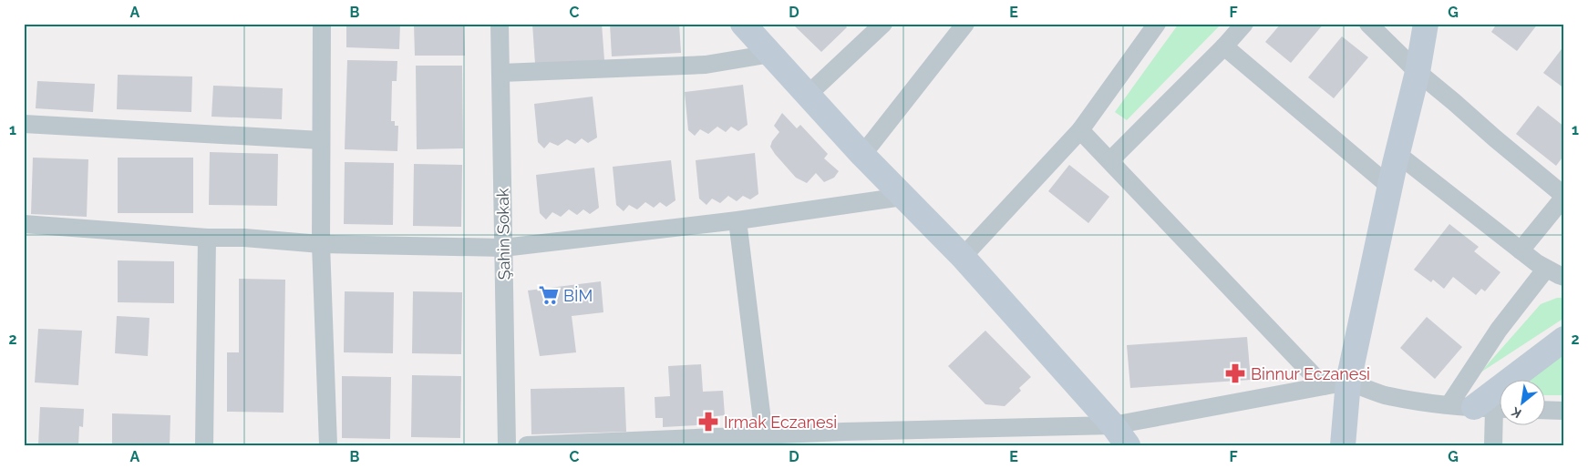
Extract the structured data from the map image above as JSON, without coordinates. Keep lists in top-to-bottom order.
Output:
{
  "streets": {
    "street": ["Şahin Sokak"]
  },
  "places": {
    "supermarket": ["BİM"],
    "pharmacy": ["Binnur Eczanesi", "Irmak Eczanesi"]
  },
  "north": "bottom left",
  "grid": {
    "columns": [
      "A",
      "B",
      "C",
      "D",
      "E",
      "F",
      "G"
    ],
    "rows": ["1", "2"]
  }
}
